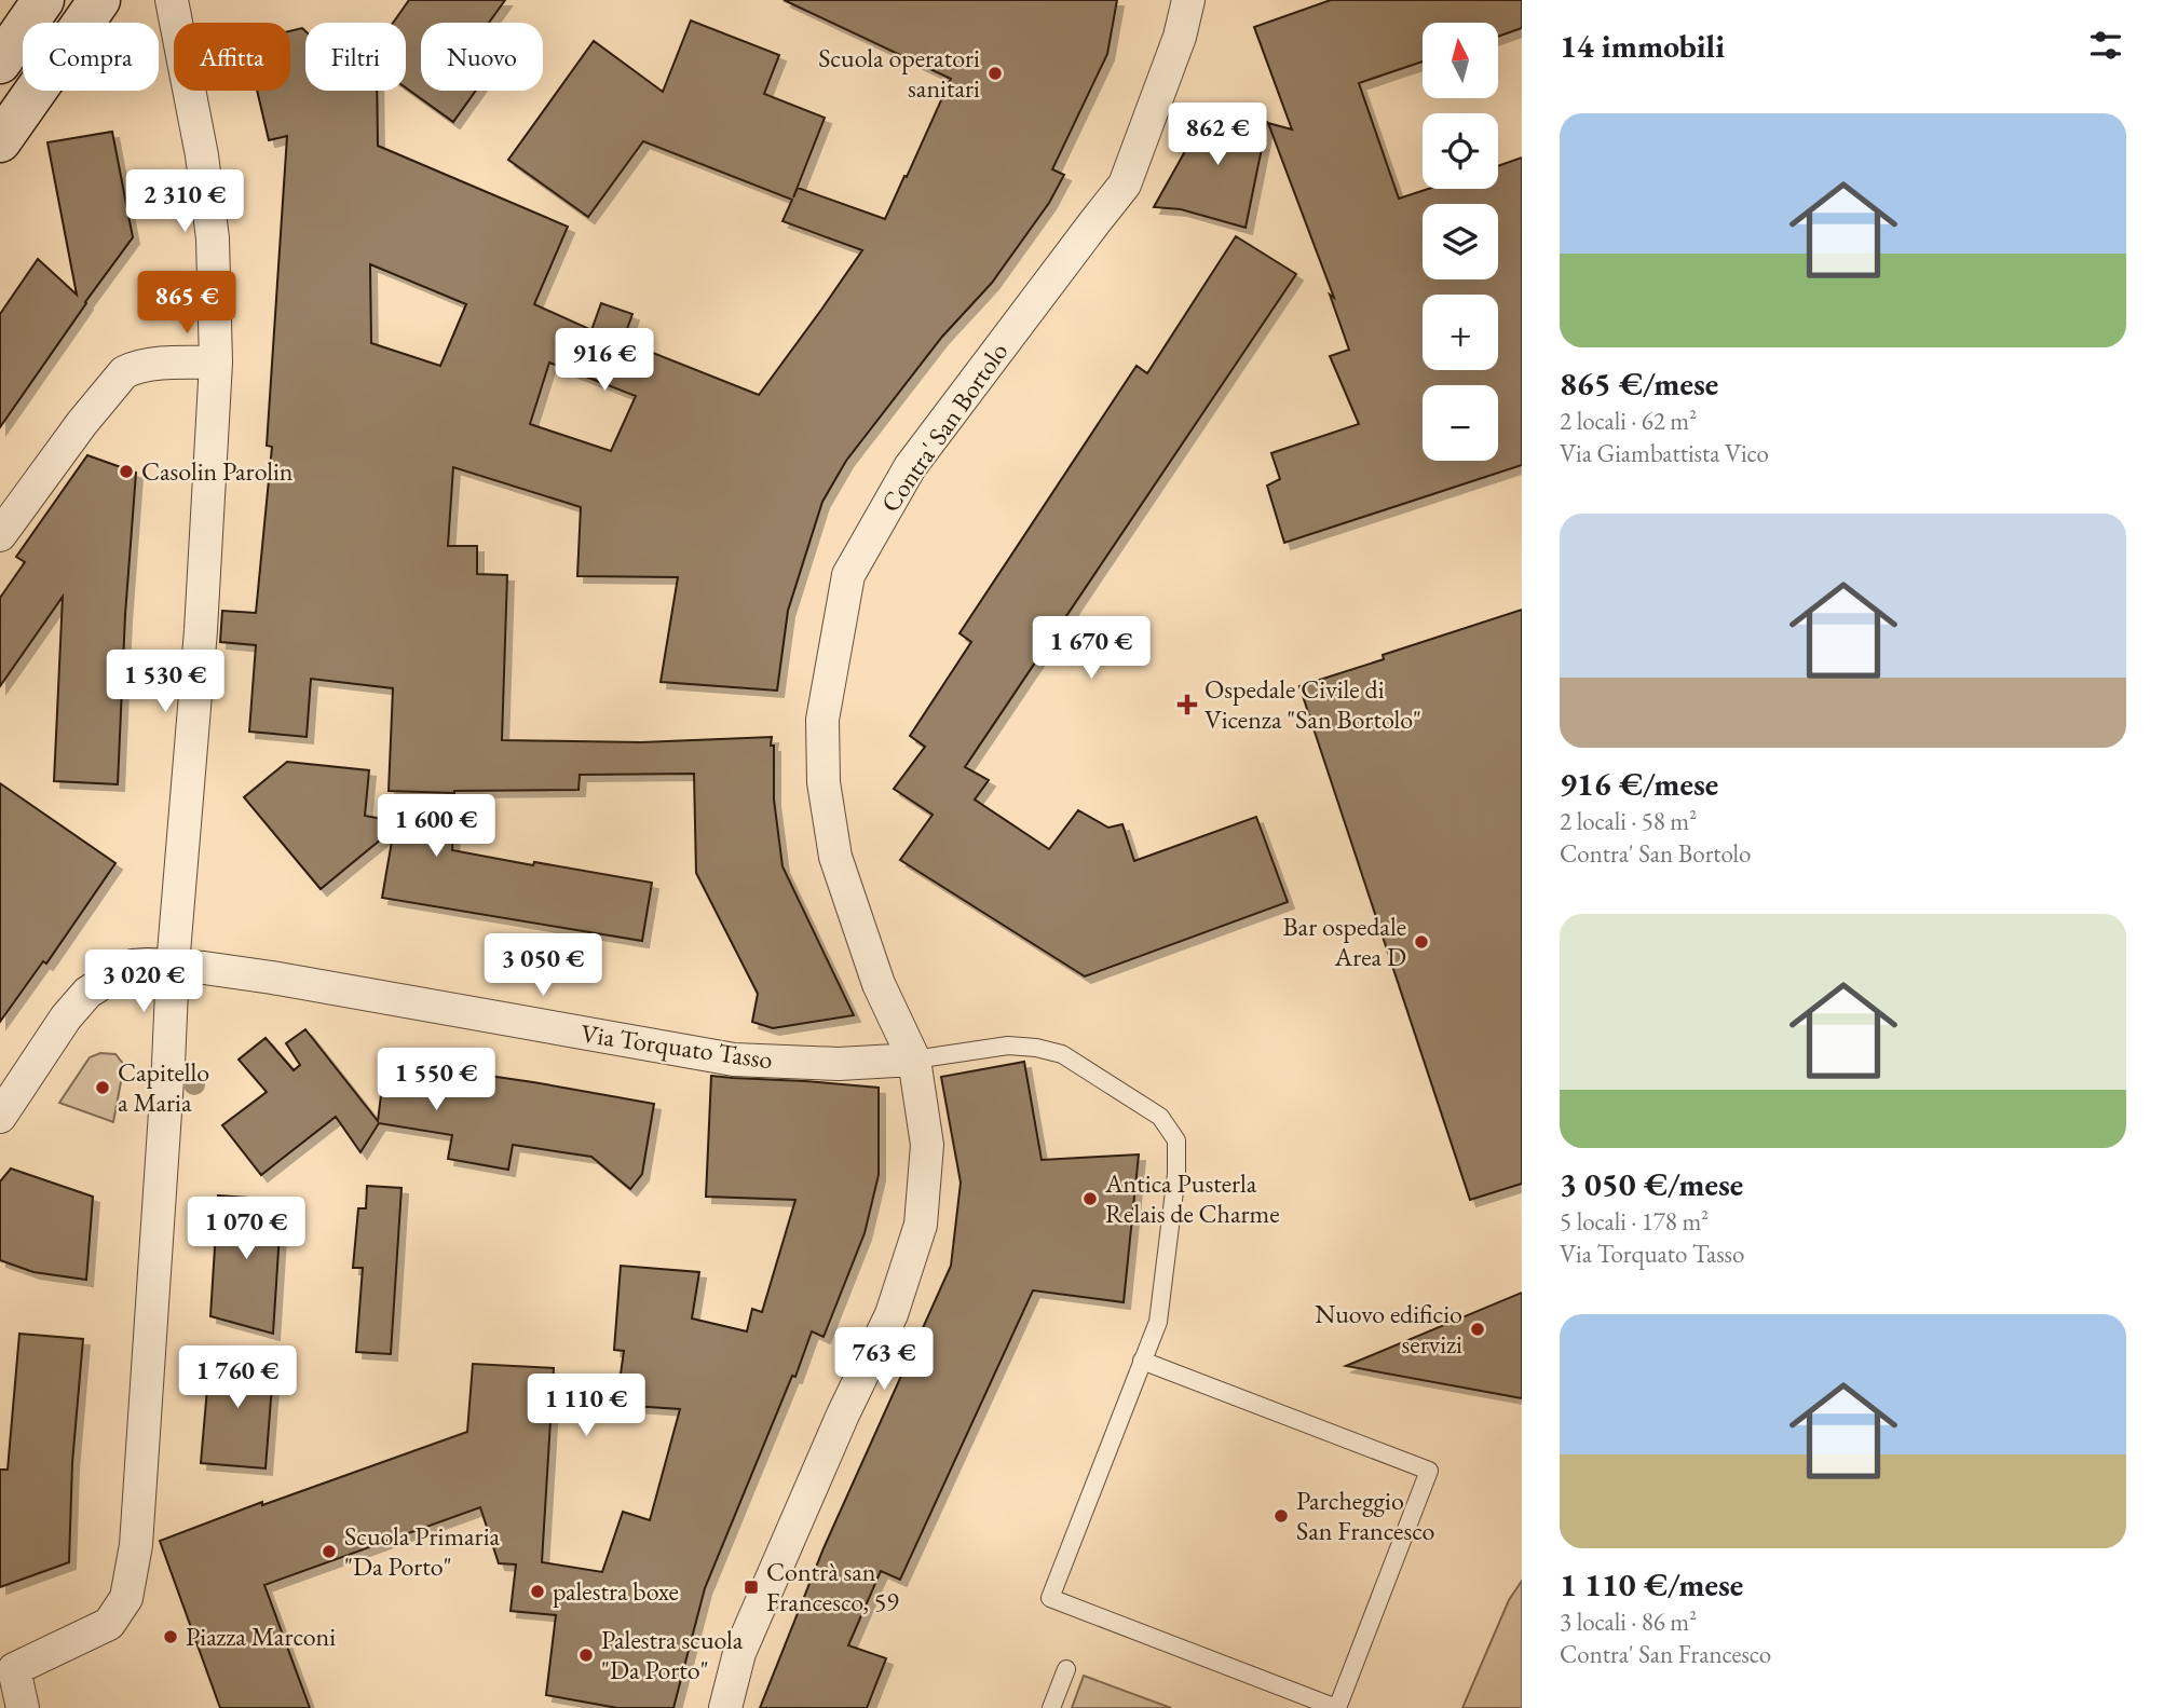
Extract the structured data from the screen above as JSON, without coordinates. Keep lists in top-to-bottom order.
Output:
{
  "streets": {
    "street": ["Contra' San Bortolo", "Via Torquato Tasso"]
  },
  "crossings": [
    ["Contra' San Bortolo", "Via Torquato Tasso"]
  ],
  "places": {
    "other": [
      "Scuola operatori sanitari",
      "Casolin Parolin",
      "Bar ospedale Area D",
      "Capitello a Maria",
      "Antica Pusterla Relais de Charme",
      "Nuovo edificio servizi",
      "Parcheggio San Francesco",
      "Scuola Primaria \"Da Porto\"",
      "palestra boxe",
      "Piazza Marconi",
      "Palestra scuola \"Da Porto\""
    ],
    "health": ["Ospedale Civile di Vicenza \"San Bortolo\""],
    "transit": ["Contrà san Francesco, 59"]
  },
  "north": "top",
  "page": {
    "heading": "14 immobili",
    "map_buttons": ["+", "−"],
    "chip": [
      "Compra",
      "Affitta",
      "Filtri",
      "Nuovo"
    ],
    "list": [
      {
        "name": "865 €/mese",
        "note": "2 locali · 62 m² · Via Giambattista Vico"
      },
      {
        "name": "916 €/mese",
        "note": "2 locali · 58 m² · Contra' San Bortolo"
      },
      {
        "name": "3 050 €/mese",
        "note": "5 locali · 178 m² · Via Torquato Tasso"
      },
      {
        "name": "1 110 €/mese",
        "note": "3 locali · 86 m² · Contra' San Francesco"
      }
    ],
    "price": [
      "862 €",
      "2 310 €",
      "865 €",
      "916 €",
      "1 670 €",
      "1 530 €",
      "1 600 €",
      "3 050 €",
      "3 020 €",
      "1 550 €",
      "1 070 €",
      "763 €",
      "1 760 €",
      "1 110 €"
    ]
  }
}
